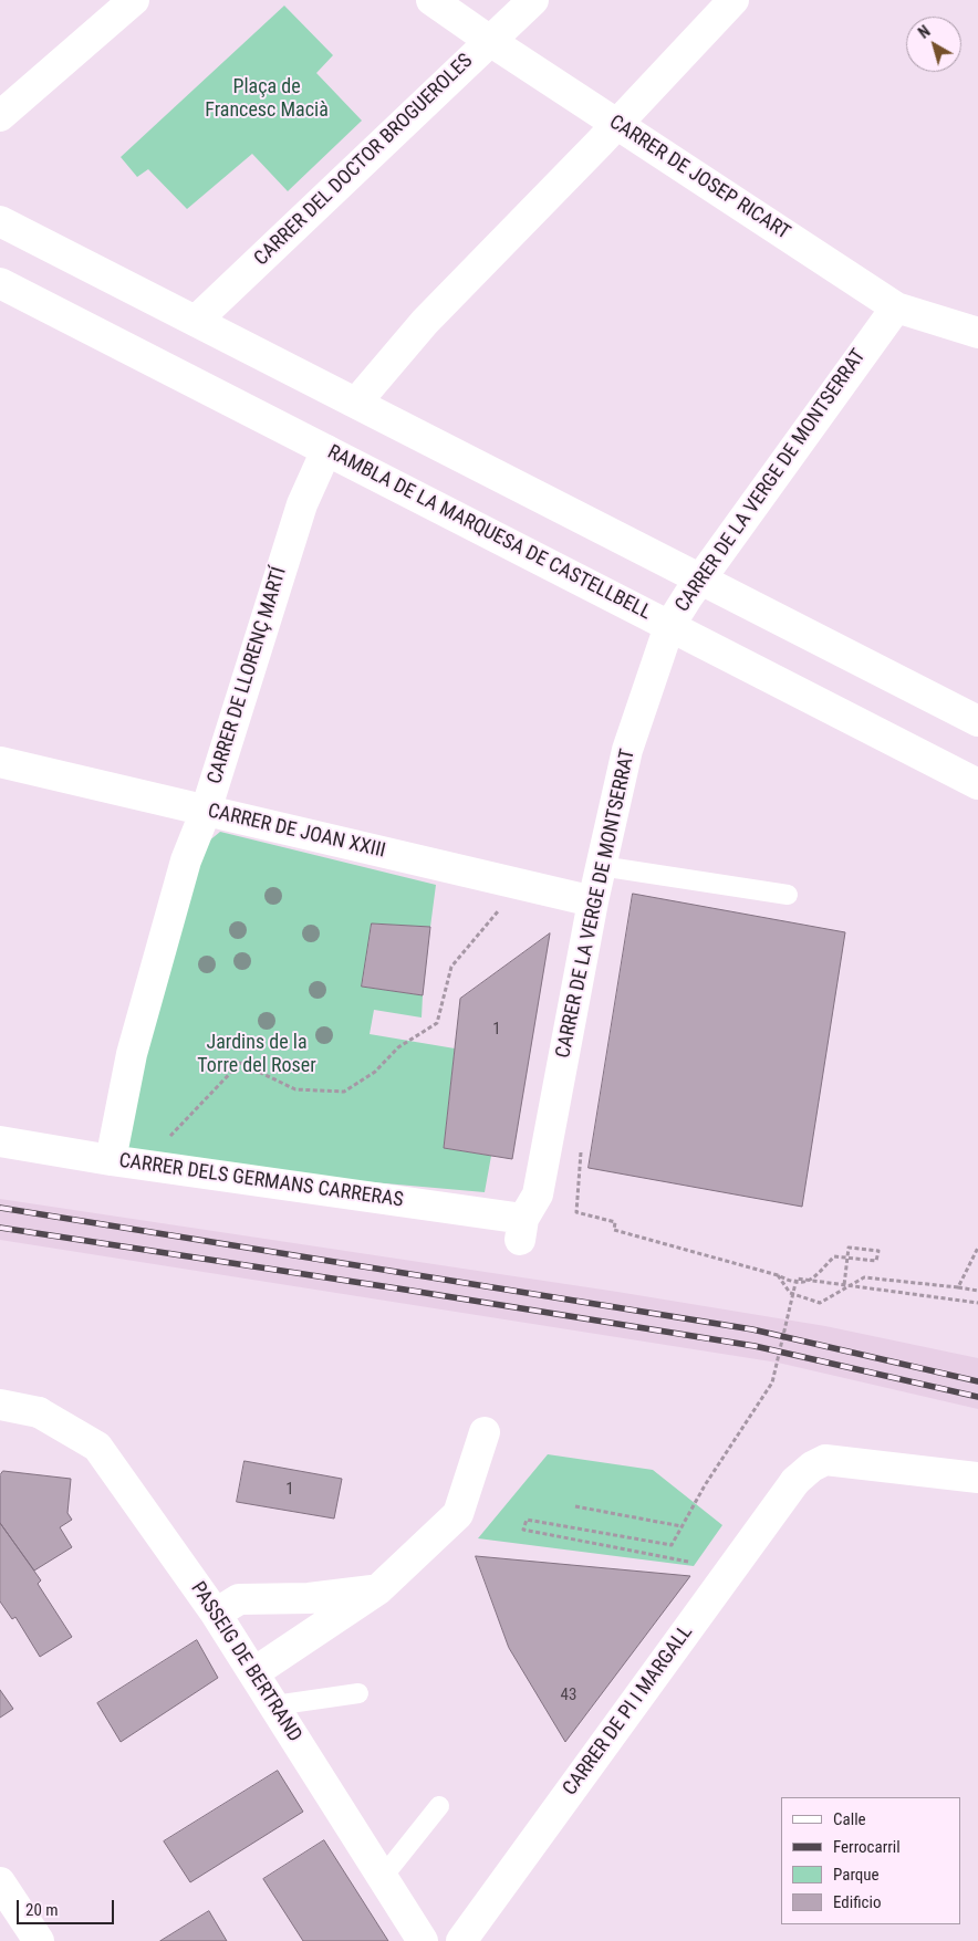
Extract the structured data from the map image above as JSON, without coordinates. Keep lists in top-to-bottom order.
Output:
{
  "streets": {
    "street": [
      "CARRER DEL DOCTOR BROGUEROLES",
      "CARRER DE JOSEP RICART",
      "CARRER DE LA VERGE DE MONTSERRAT",
      "RAMBLA DE LA MARQUESA DE CASTELLBELL",
      "CARRER DE LLORENÇ MARTÍ",
      "CARRER DE JOAN XXIII",
      "CARRER DELS GERMANS CARRERAS",
      "PASSEIG DE BERTRAND",
      "CARRER DE PI I MARGALL"
    ]
  },
  "crossings": [
    ["CARRER DEL DOCTOR BROGUEROLES", "CARRER DE JOSEP RICART"],
    ["CARRER DE JOSEP RICART", "CARRER DE LA VERGE DE MONTSERRAT"],
    ["CARRER DE LA VERGE DE MONTSERRAT", "RAMBLA DE LA MARQUESA DE CASTELLBELL"],
    ["CARRER DE LA VERGE DE MONTSERRAT", "CARRER DE JOAN XXIII"],
    ["CARRER DE LA VERGE DE MONTSERRAT", "CARRER DELS GERMANS CARRERAS"],
    ["RAMBLA DE LA MARQUESA DE CASTELLBELL", "CARRER DE LLORENÇ MARTÍ"],
    ["CARRER DE LLORENÇ MARTÍ", "CARRER DE JOAN XXIII"],
    ["CARRER DE LLORENÇ MARTÍ", "CARRER DELS GERMANS CARRERAS"]
  ],
  "parks": ["Plaça de Francesc Macià", "Jardins de la Torre del Roser"],
  "house_numbers": ["1", "1", "43"],
  "legend": [
    "Calle",
    "Ferrocarril",
    "Parque",
    "Edificio"
  ],
  "scale_bar": "20 m",
  "north": "top left"
}
